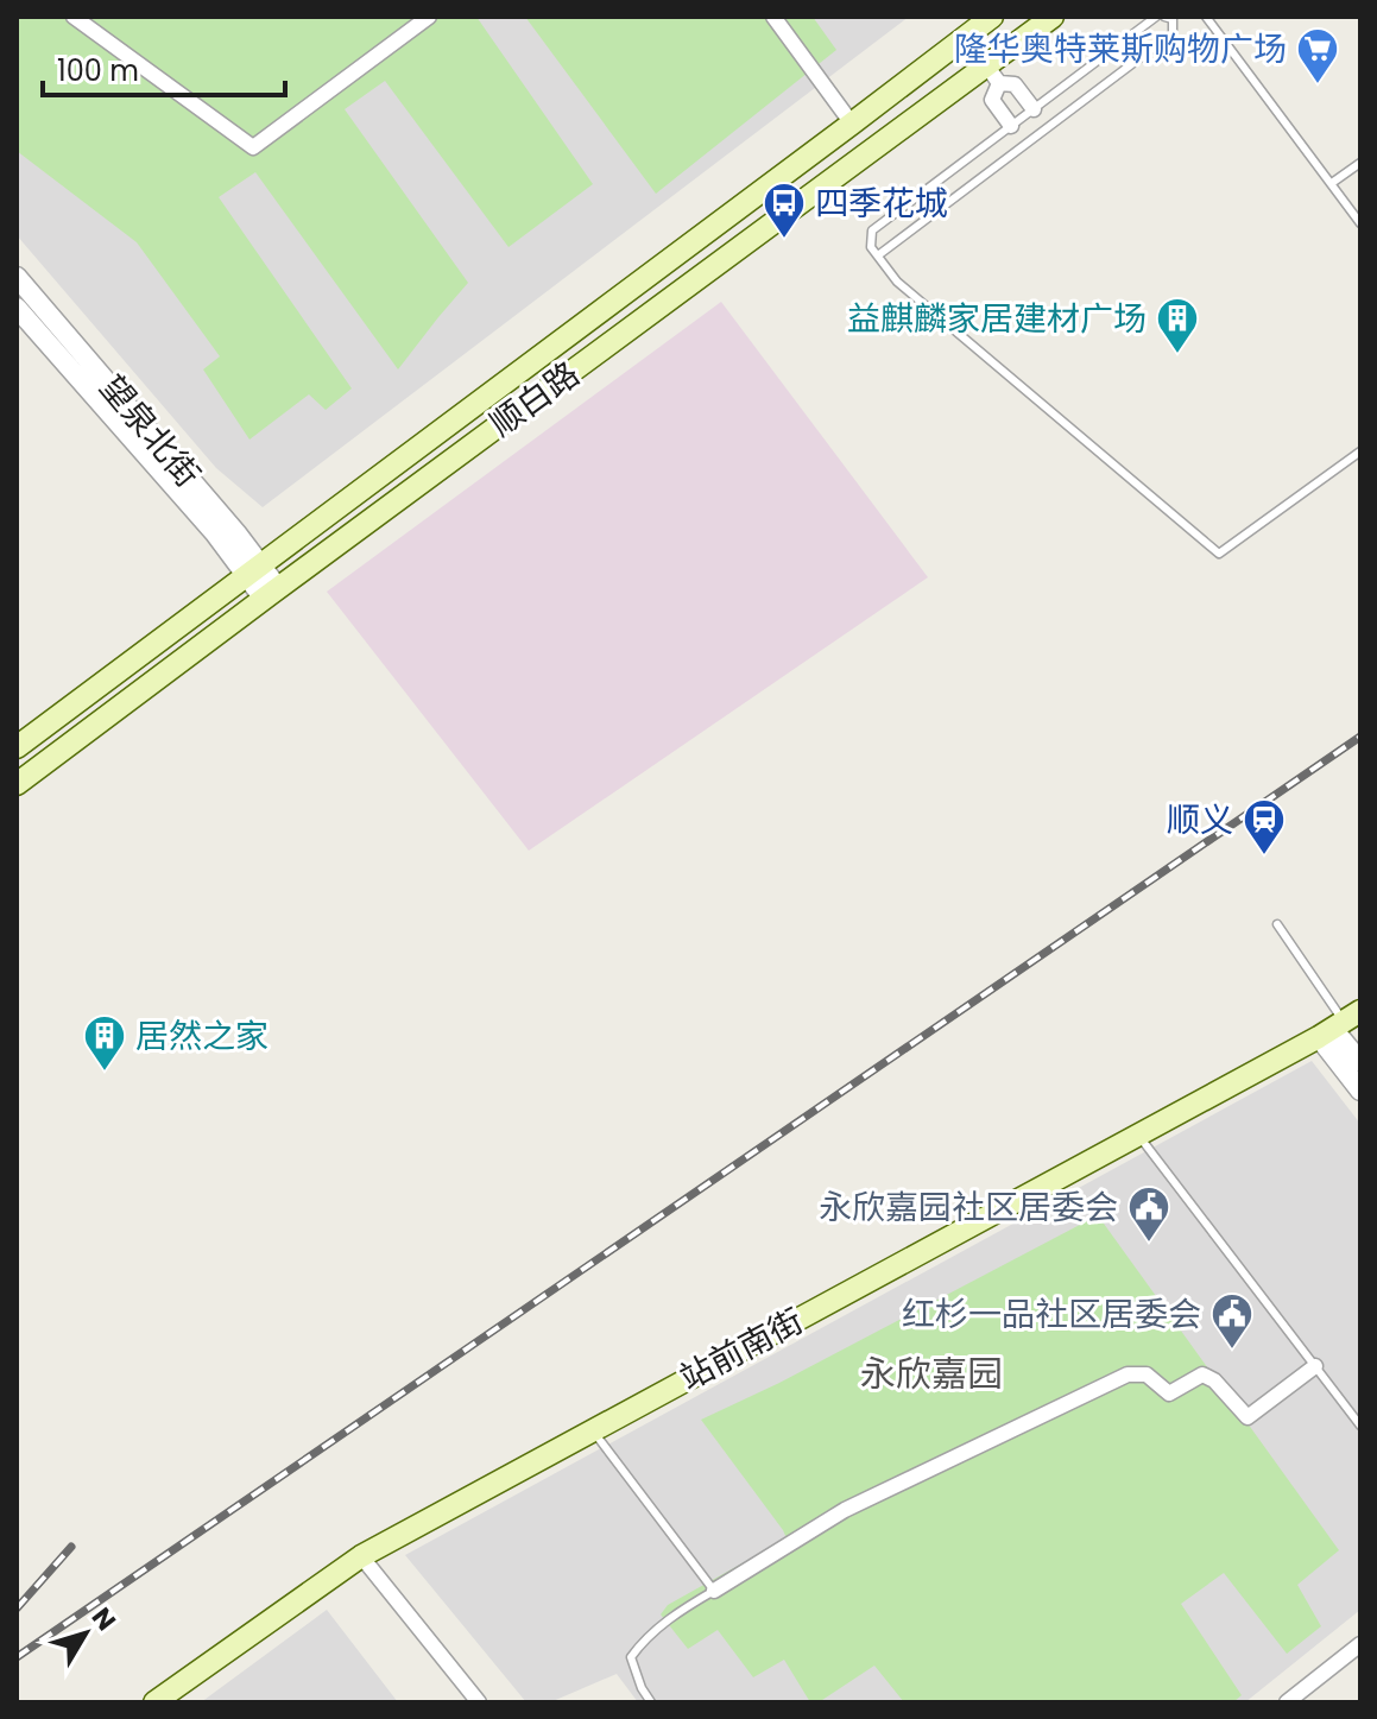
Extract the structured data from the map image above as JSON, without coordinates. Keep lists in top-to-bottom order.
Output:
{
  "streets": {
    "main road": ["顺白路", "站前南街"],
    "street": ["望泉北街"]
  },
  "crossings": [
    ["顺白路", "望泉北街"]
  ],
  "districts": ["永欣嘉园"],
  "places": {
    "supermarket": ["隆华奥特莱斯购物广场"],
    "bus stop": ["四季花城"],
    "building": ["益麒麟家居建材广场", "居然之家"],
    "station": ["顺义"],
    "public building": ["永欣嘉园社区居委会", "红杉一品社区居委会"]
  },
  "scale_bar": "100 m",
  "north": "top right"
}
